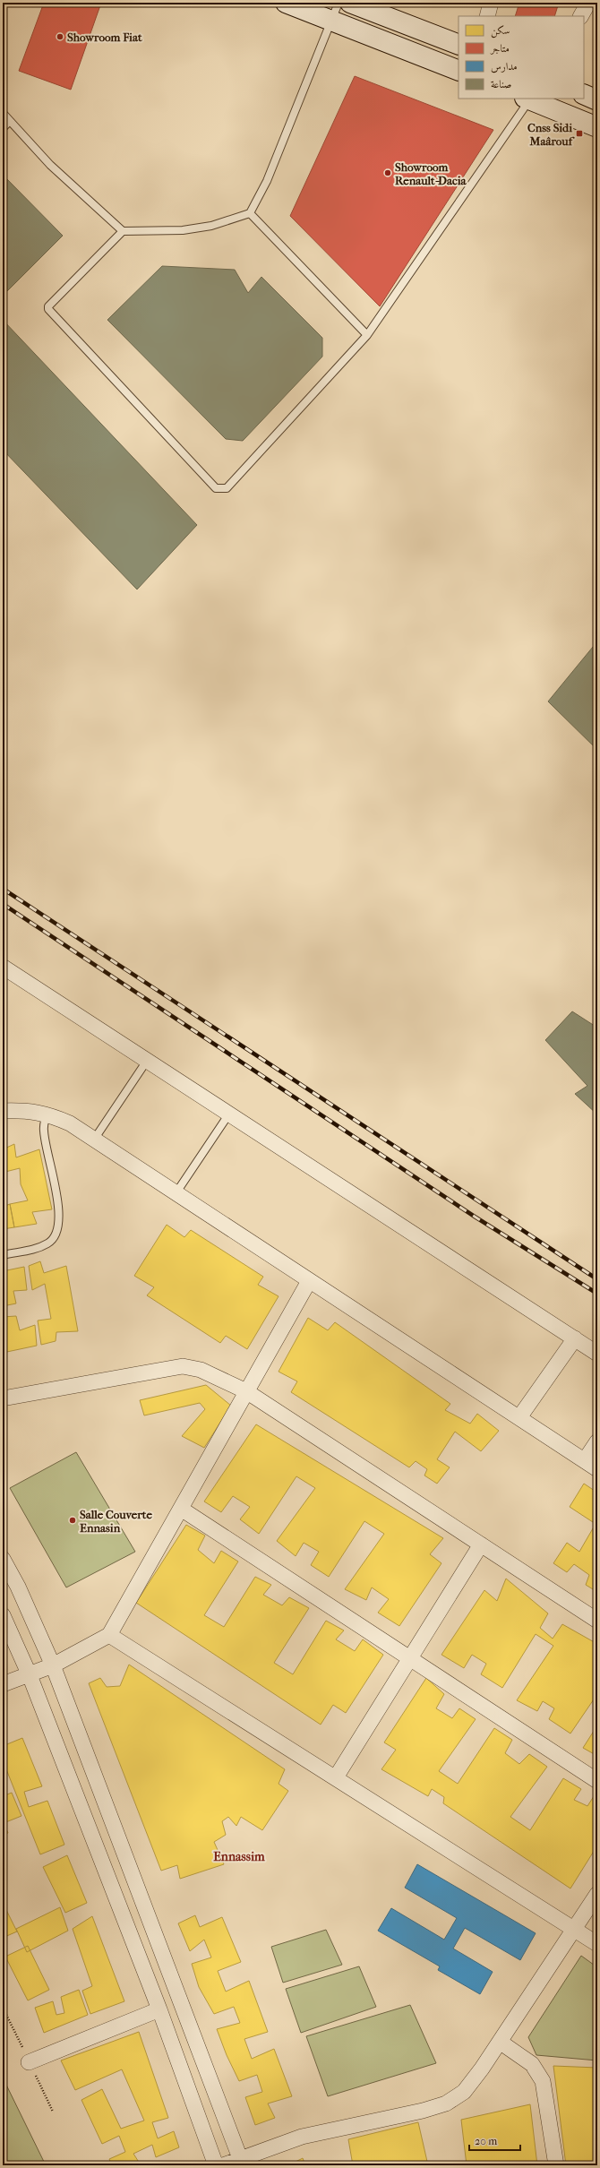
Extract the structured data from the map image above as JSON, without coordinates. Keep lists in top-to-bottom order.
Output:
{
  "districts": ["Ennassim"],
  "places": {
    "other": ["Showroom Fiat", "Showroom Renault-Dacia", "Salle Couverte Ennasin"],
    "transit": ["Cnss Sidi Maârouf"]
  },
  "legend": [
    "سكن",
    "متاجر",
    "مدارس",
    "صناعة"
  ],
  "scale_bar": "20 m"
}
